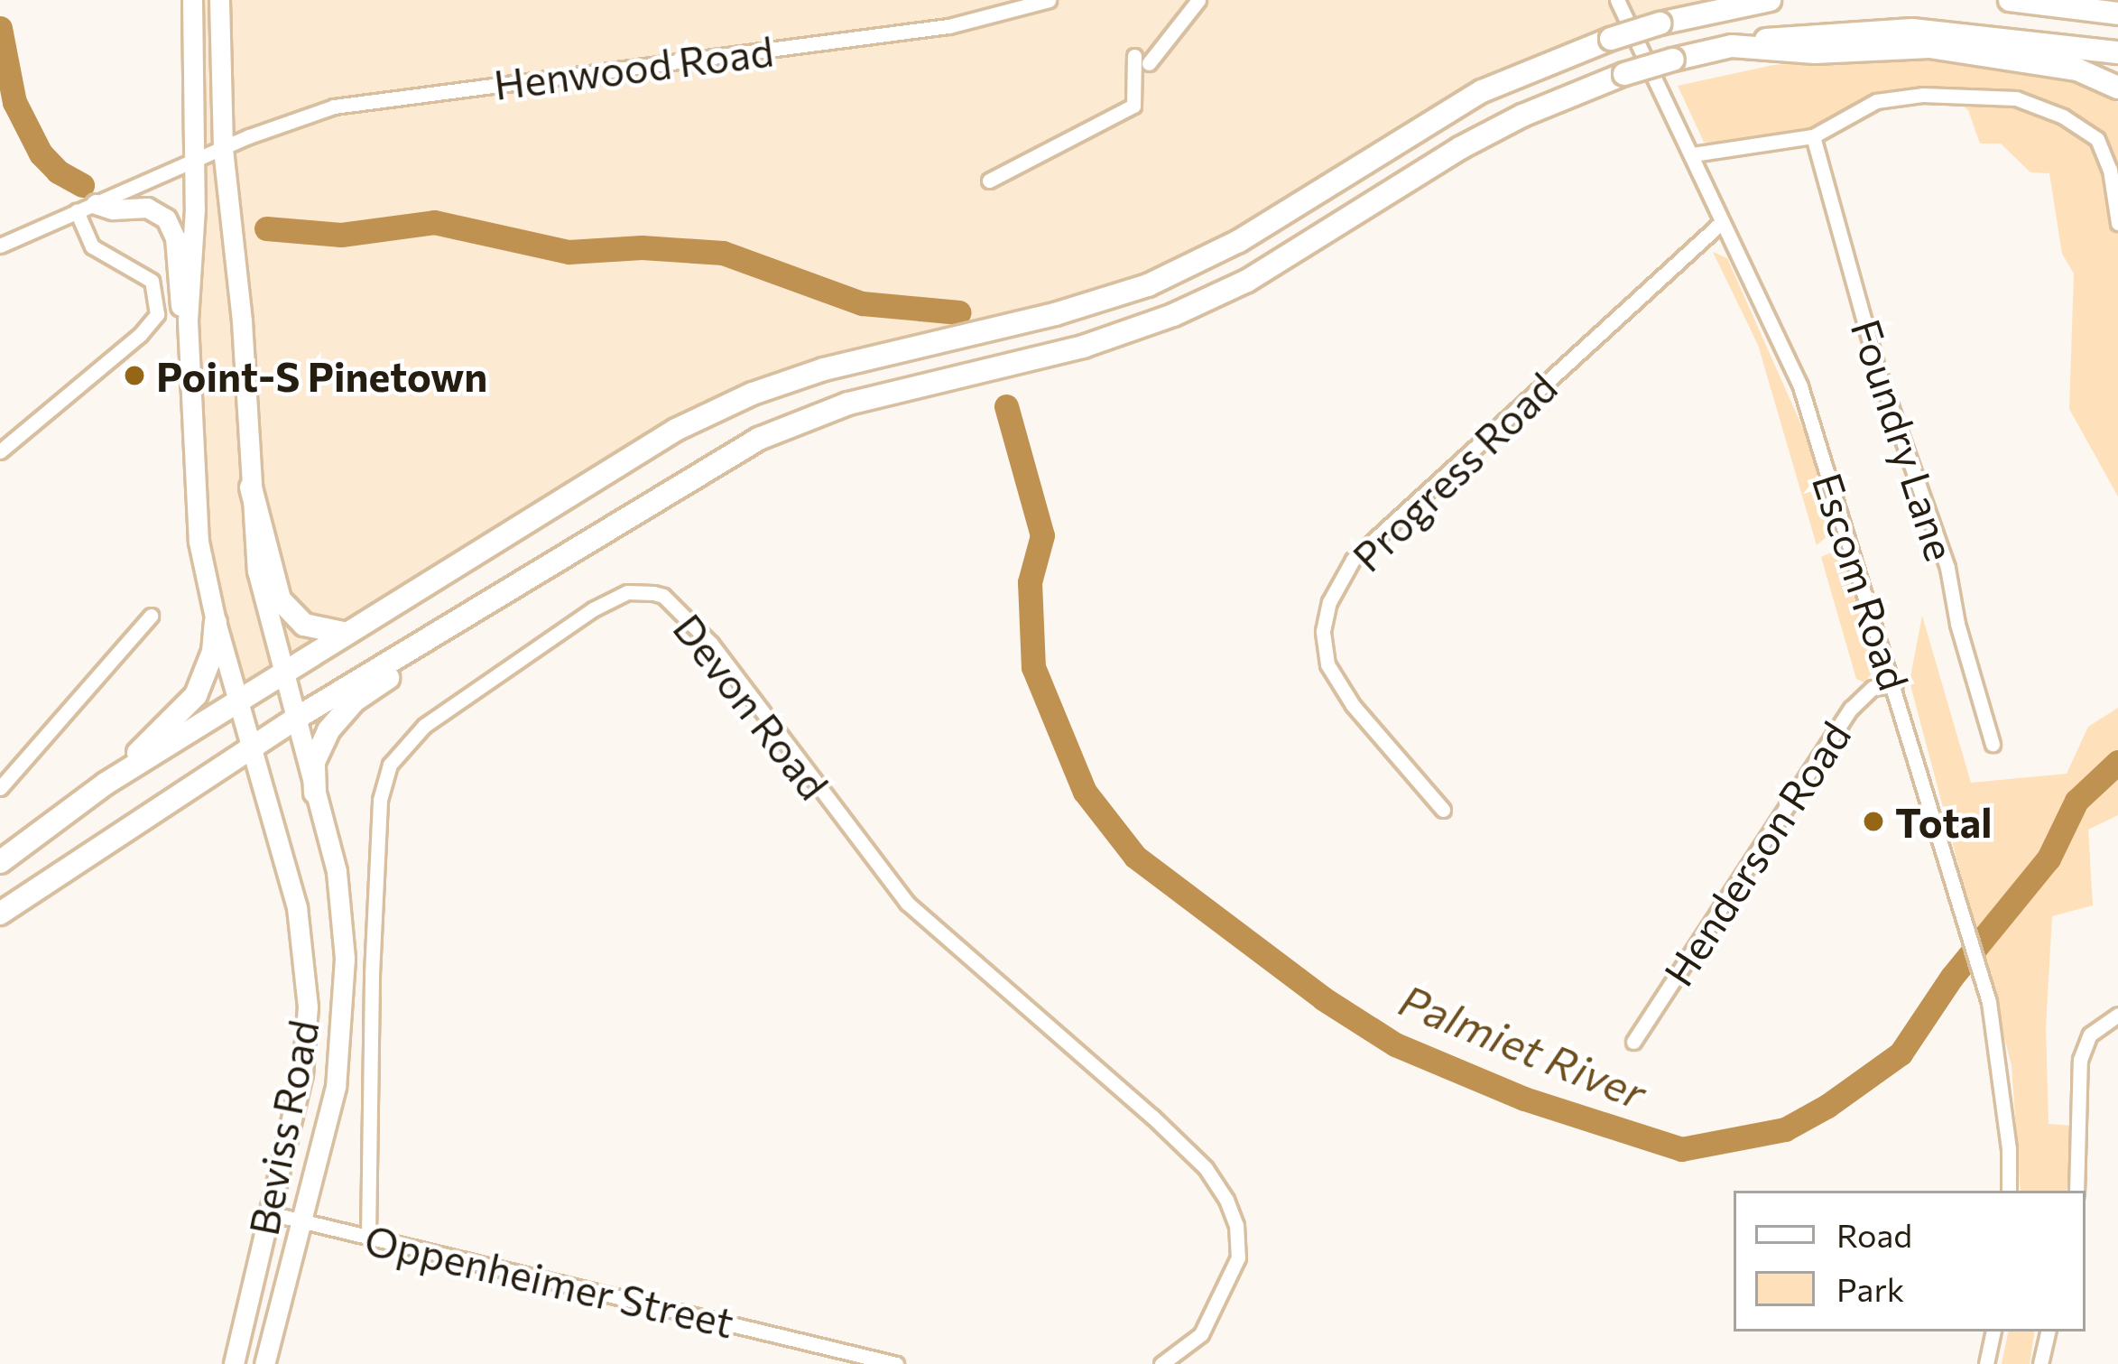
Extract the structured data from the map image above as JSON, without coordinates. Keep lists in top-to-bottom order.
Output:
{
  "streets": {
    "main road": ["Beviss Road"],
    "street": [
      "Henwood Road",
      "Foundry Lane",
      "Progress Road",
      "Escom Road",
      "Devon Road",
      "Henderson Road",
      "Oppenheimer Street"
    ]
  },
  "crossings": [
    ["Henwood Road", "Beviss Road"],
    ["Progress Road", "Escom Road"],
    ["Escom Road", "Henderson Road"],
    ["Devon Road", "Oppenheimer Street"],
    ["Beviss Road", "Oppenheimer Street"]
  ],
  "water": ["Palmiet River"],
  "places": ["Point-S Pinetown", "Total"],
  "legend": ["Road", "Park"]
}
